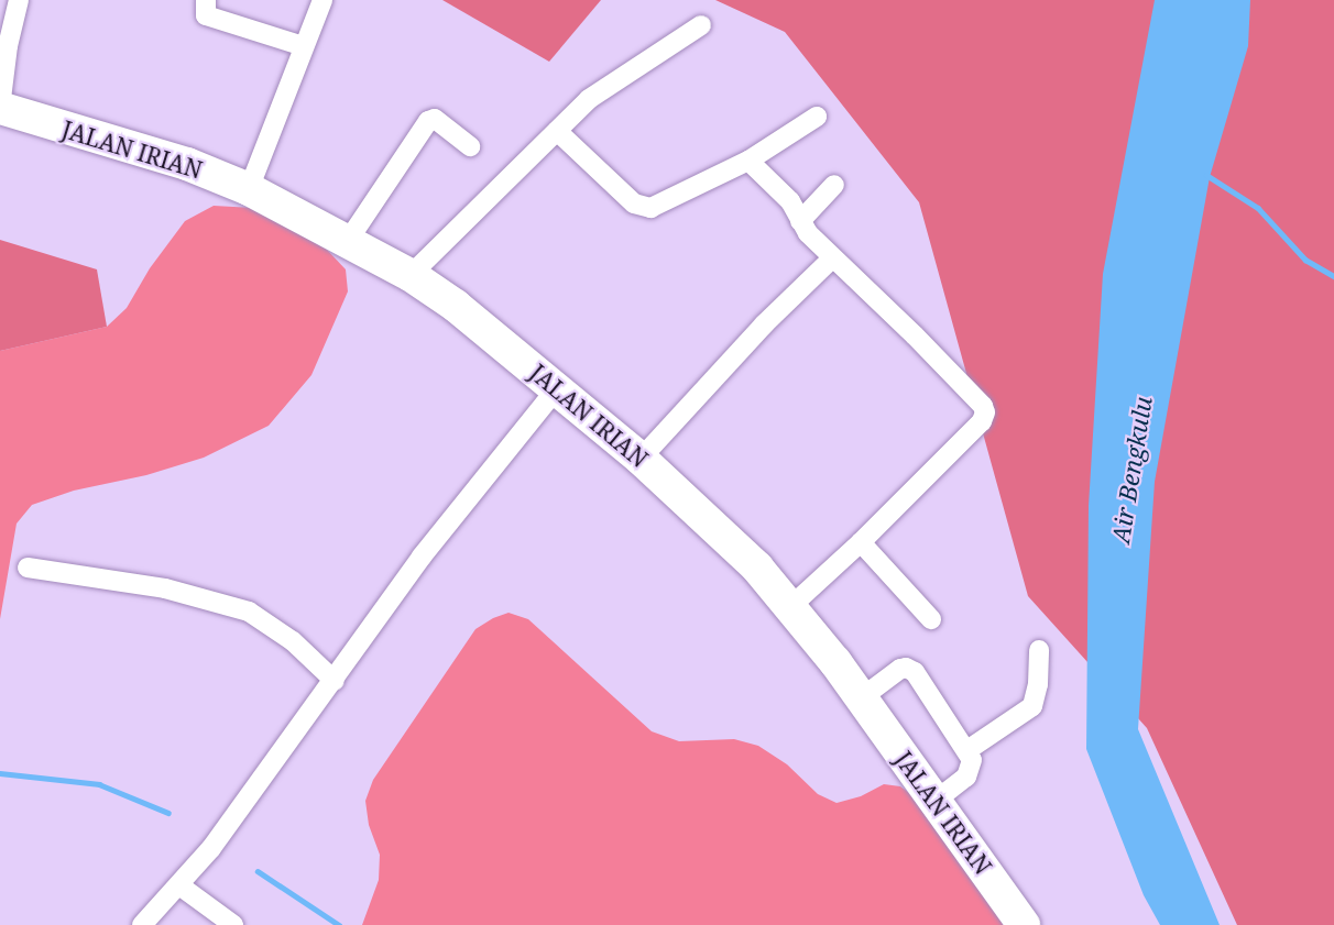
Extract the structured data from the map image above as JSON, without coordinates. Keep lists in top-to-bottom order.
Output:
{
  "streets": {
    "main road": ["JALAN IRIAN"]
  },
  "water": ["Air Bengkulu"]
}
